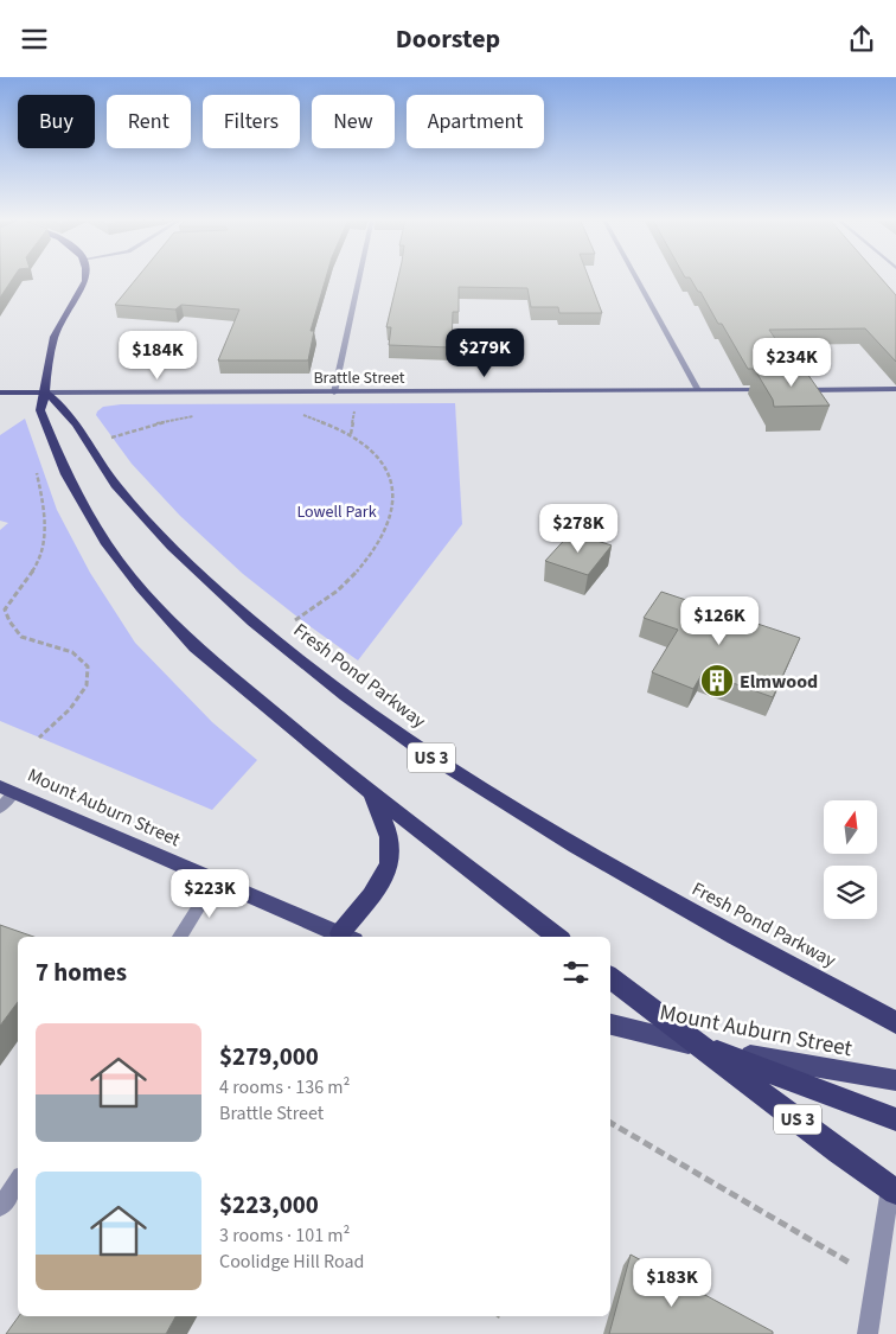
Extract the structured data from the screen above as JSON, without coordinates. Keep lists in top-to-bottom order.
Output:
{
  "streets": {
    "highway": ["Fresh Pond Parkway", "US 3"],
    "main road": ["Brattle Street", "Mount Auburn Street"]
  },
  "crossings": [
    ["Brattle Street", "Fresh Pond Parkway"],
    ["US 3", "Mount Auburn Street"]
  ],
  "parks": ["Lowell Park"],
  "places": {
    "building": ["Elmwood"]
  },
  "north": "top",
  "page": {
    "header": "Doorstep",
    "chip": [
      "Buy",
      "Rent",
      "Filters",
      "New",
      "Apartment"
    ],
    "price": [
      "$279K",
      "$184K",
      "$234K",
      "$278K",
      "$126K",
      "$223K",
      "$183K"
    ],
    "heading": "7 homes",
    "list": [
      {
        "name": "$279,000",
        "note": "4 rooms · 136 m² · Brattle Street"
      },
      {
        "name": "$223,000",
        "note": "3 rooms · 101 m² · Coolidge Hill Road"
      }
    ]
  }
}
